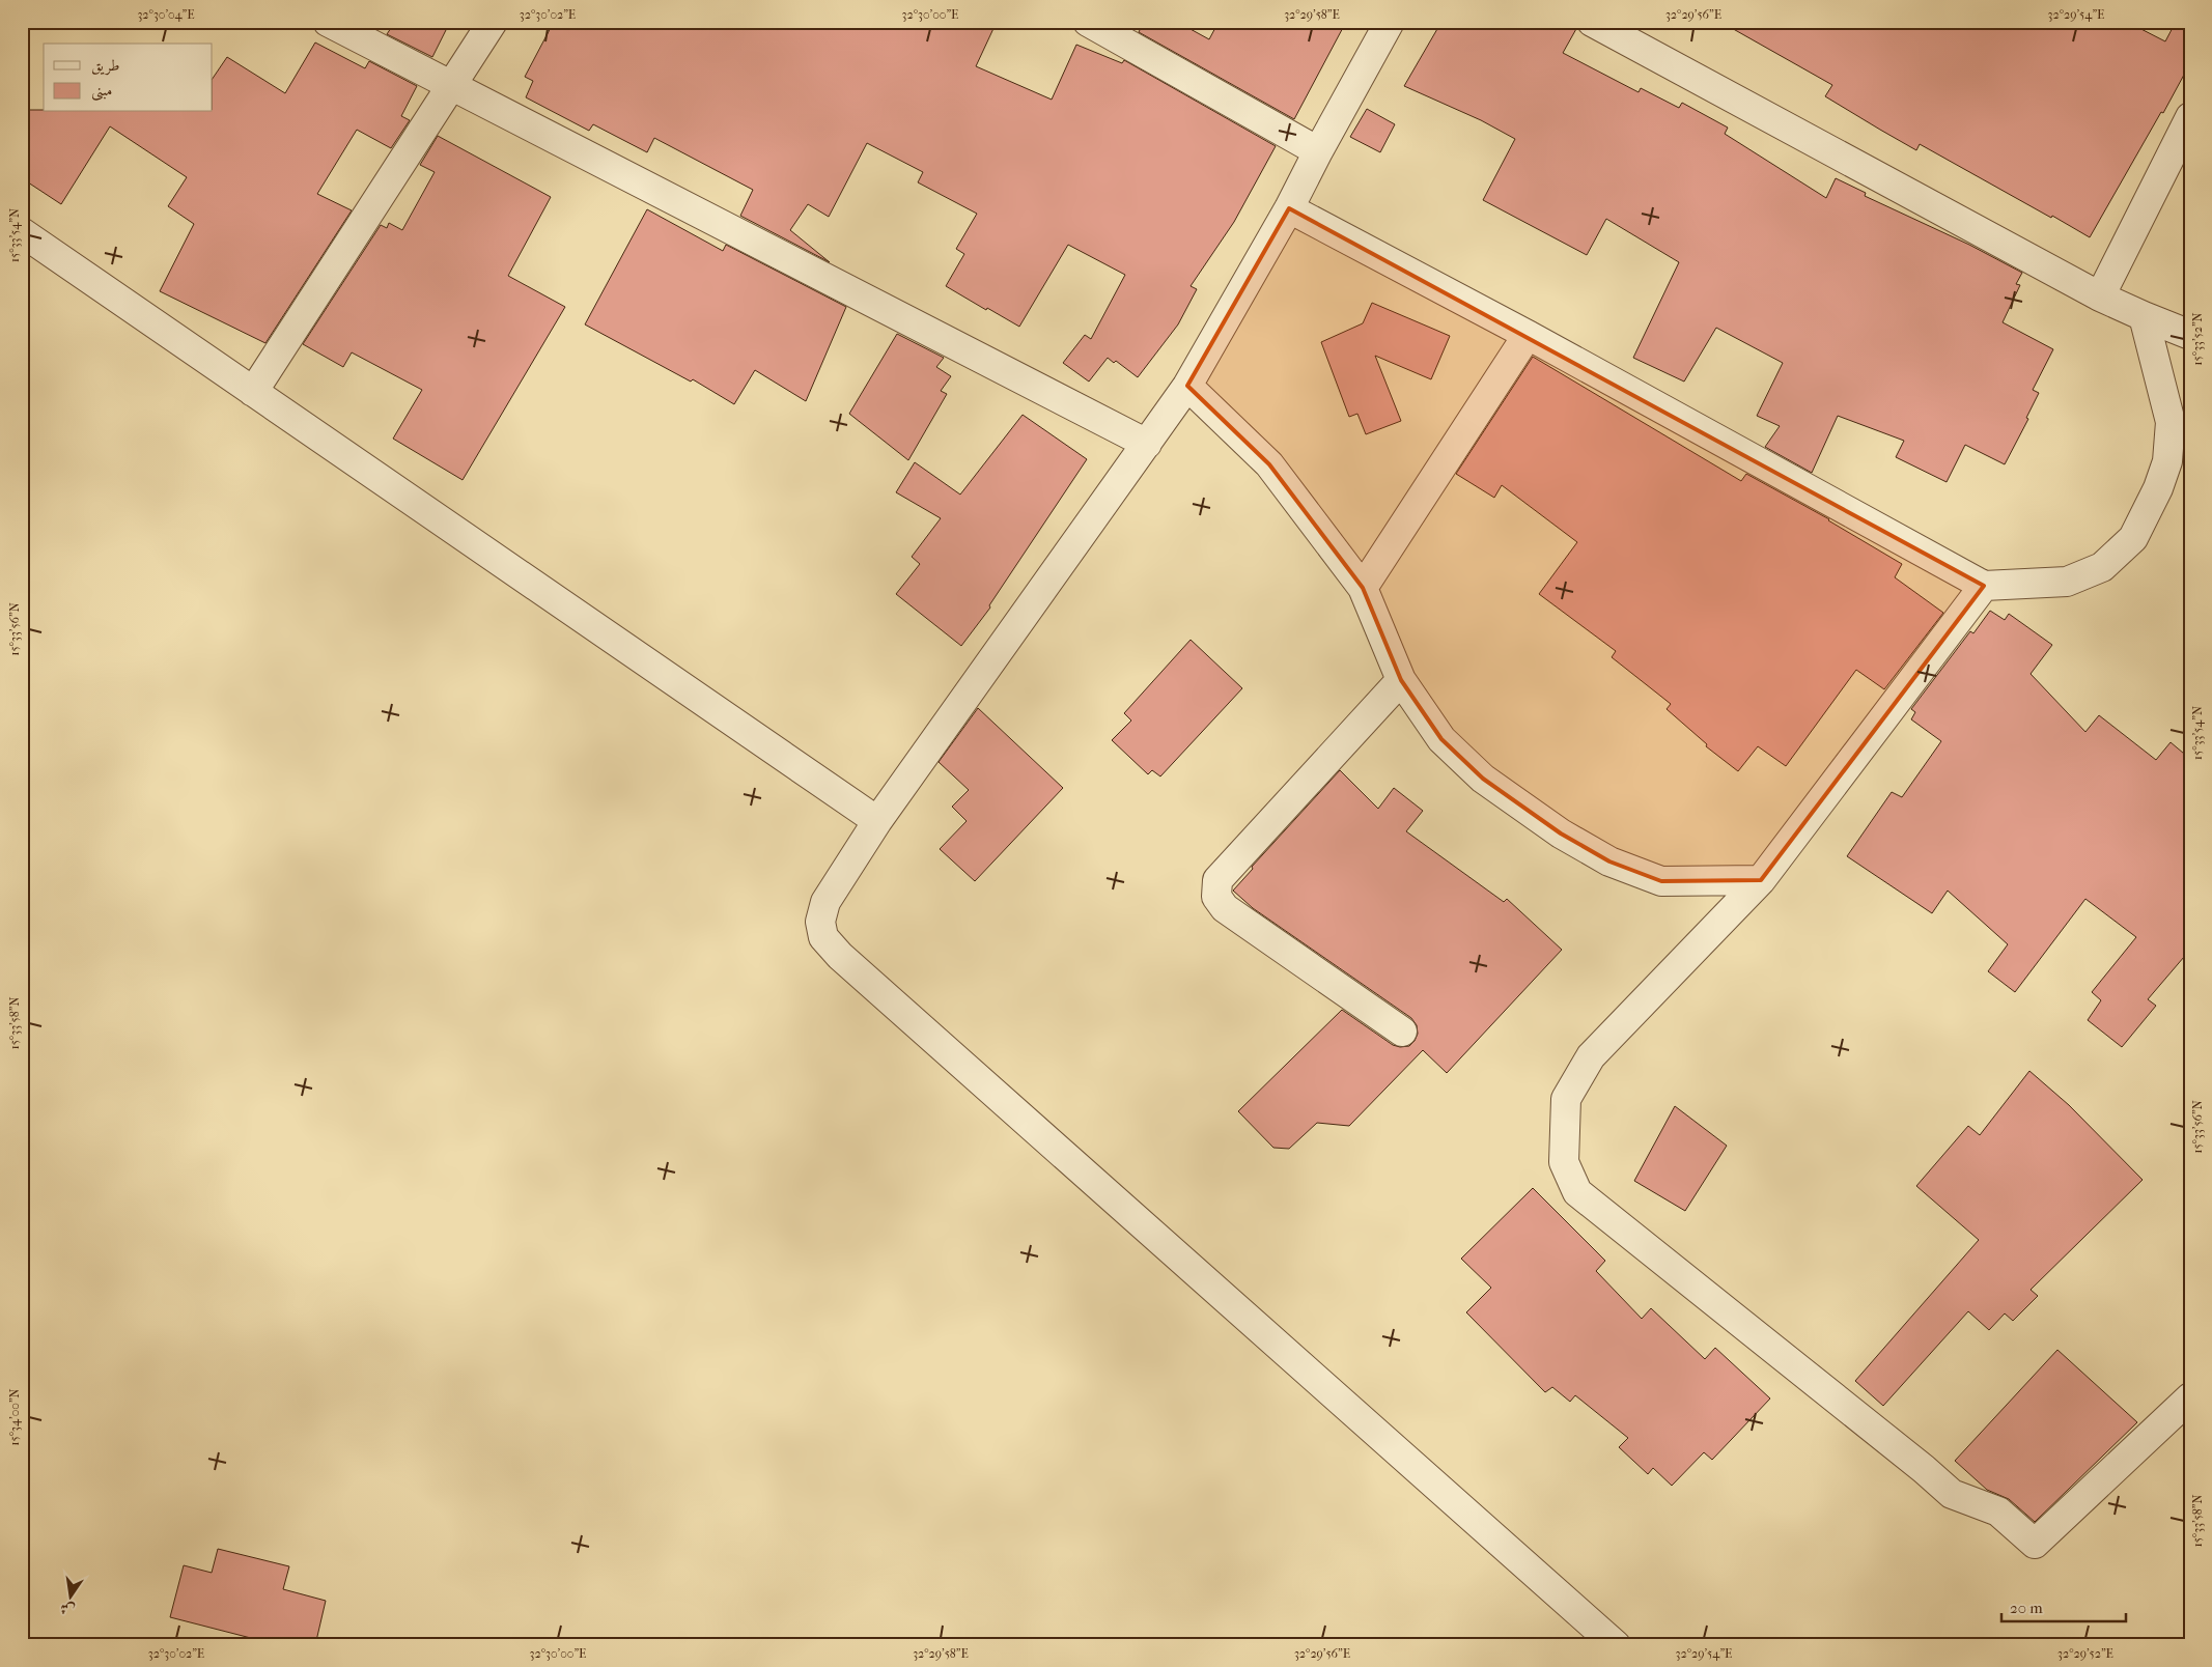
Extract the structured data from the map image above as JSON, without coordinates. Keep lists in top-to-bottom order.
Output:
{
  "legend": ["طريق", "مبنى"],
  "scale_bar": "20 m",
  "north": "bottom",
  "coordinates": [
    "32°30'04\"E",
    "32°30'02\"E",
    "32°30'00\"E",
    "32°29'58\"E",
    "32°29'56\"E",
    "32°29'54\"E",
    "15°33'54\"N",
    "15°33'52\"N",
    "15°33'56\"N",
    "15°33'58\"N",
    "15°34'00\"N",
    "32°29'52\"E"
  ]
}
